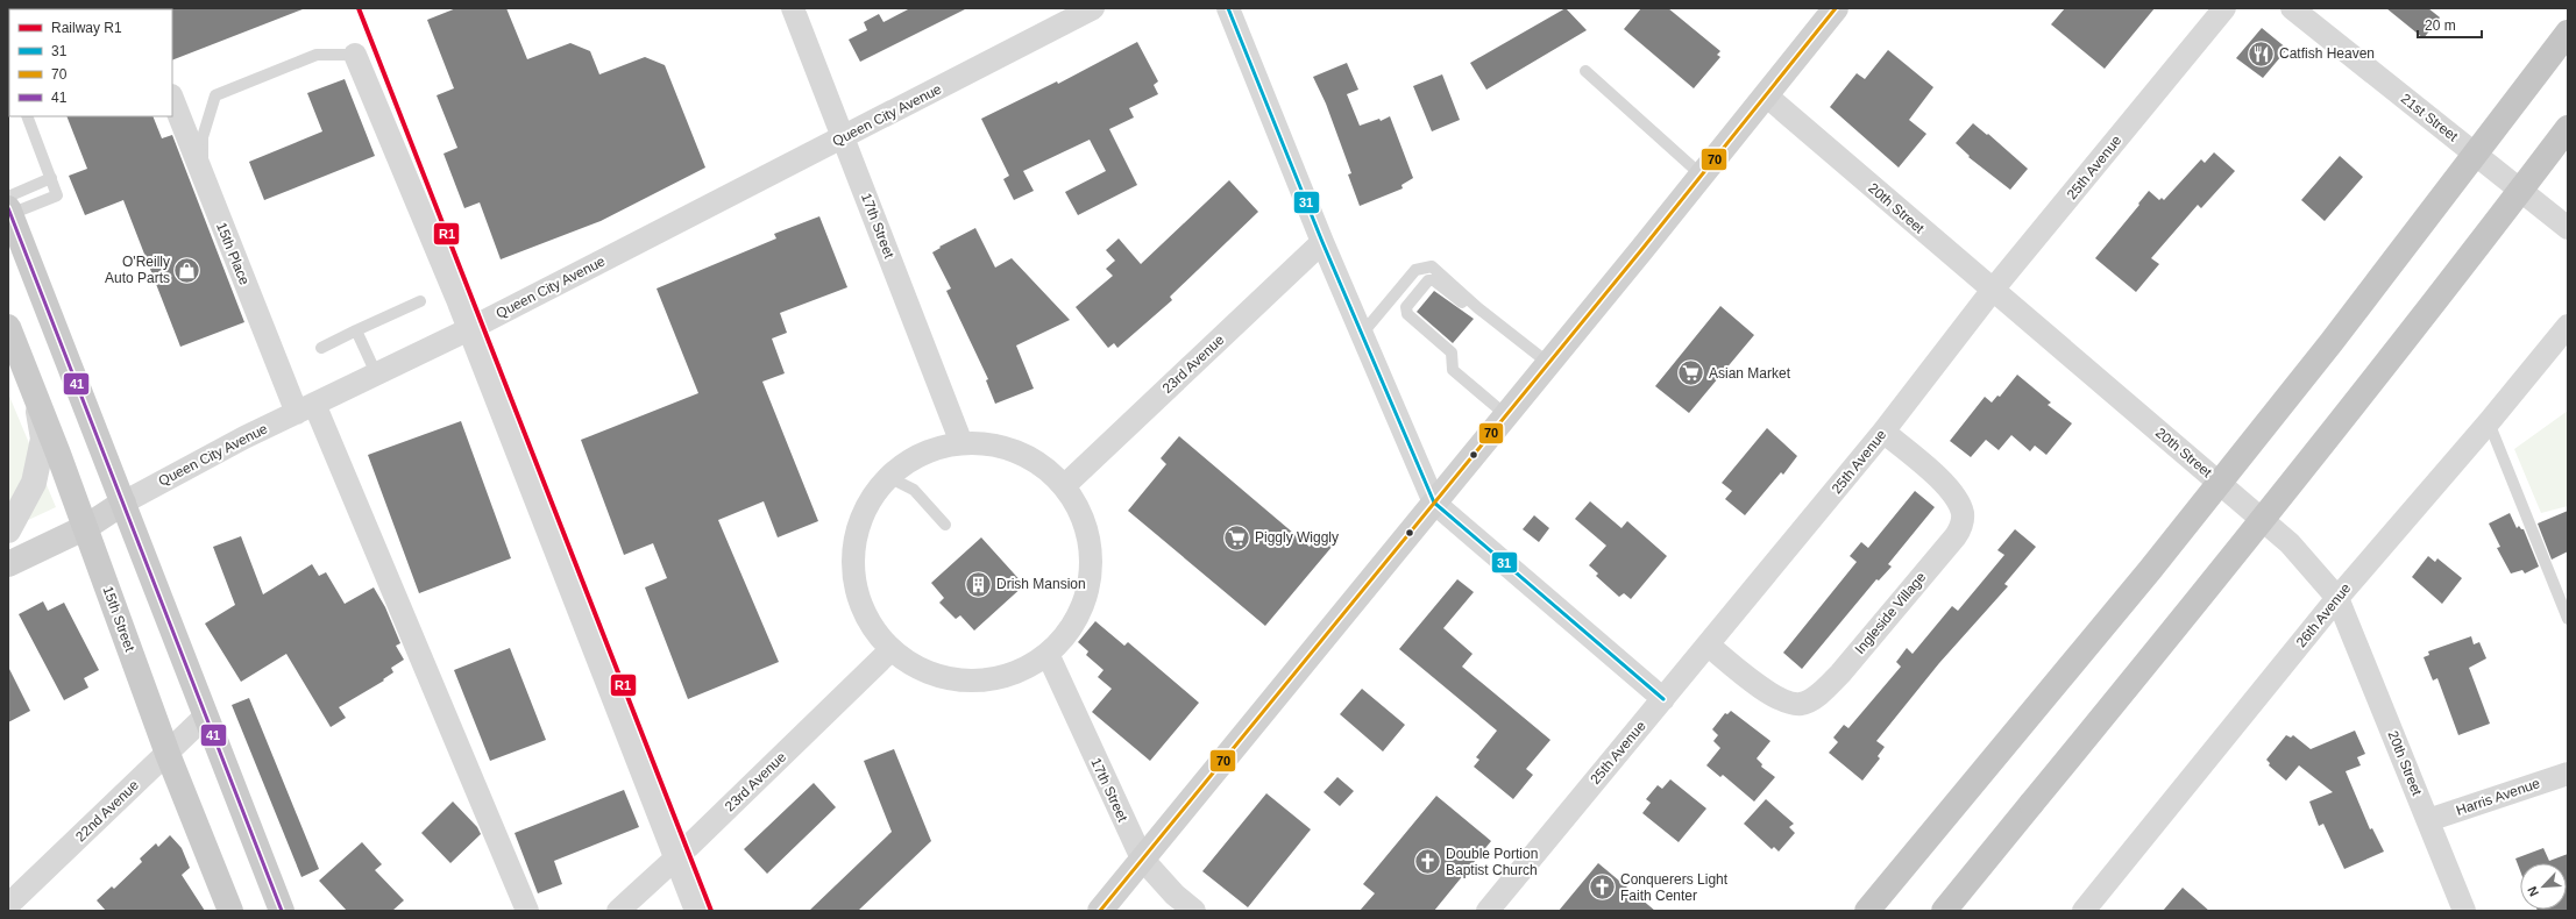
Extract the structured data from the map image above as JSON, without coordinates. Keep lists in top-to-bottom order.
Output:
{
  "streets": {
    "main road": ["Queen City Avenue", "15th Street"],
    "street": [
      "21st Street",
      "25th Avenue",
      "20th Street",
      "17th Street",
      "15th Place",
      "23rd Avenue",
      "Ingleside Village",
      "26th Avenue",
      "Harris Avenue",
      "22nd Avenue"
    ]
  },
  "crossings": [
    ["Queen City Avenue", "17th Street"],
    ["Queen City Avenue", "15th Place"],
    ["Queen City Avenue", "15th Street"],
    ["25th Avenue", "20th Street"],
    ["25th Avenue", "Ingleside Village"],
    ["20th Street", "26th Avenue"],
    ["20th Street", "Harris Avenue"],
    ["15th Street", "22nd Avenue"]
  ],
  "places": {
    "restaurant": ["Catfish Heaven"],
    "shop": ["O'Reilly Auto Parts"],
    "supermarket": ["Asian Market", "Piggly Wiggly"],
    "building": ["Drish Mansion"],
    "church": ["Double Portion Baptist Church", "Conquerers Light Faith Center"]
  },
  "lines": [
    "rail line R1",
    "transit line 31",
    "transit line 70",
    "transit line 41"
  ],
  "legend": [
    "Railway R1",
    "31",
    "70",
    "41"
  ],
  "scale_bar": "20 m",
  "north": "bottom left"
}
